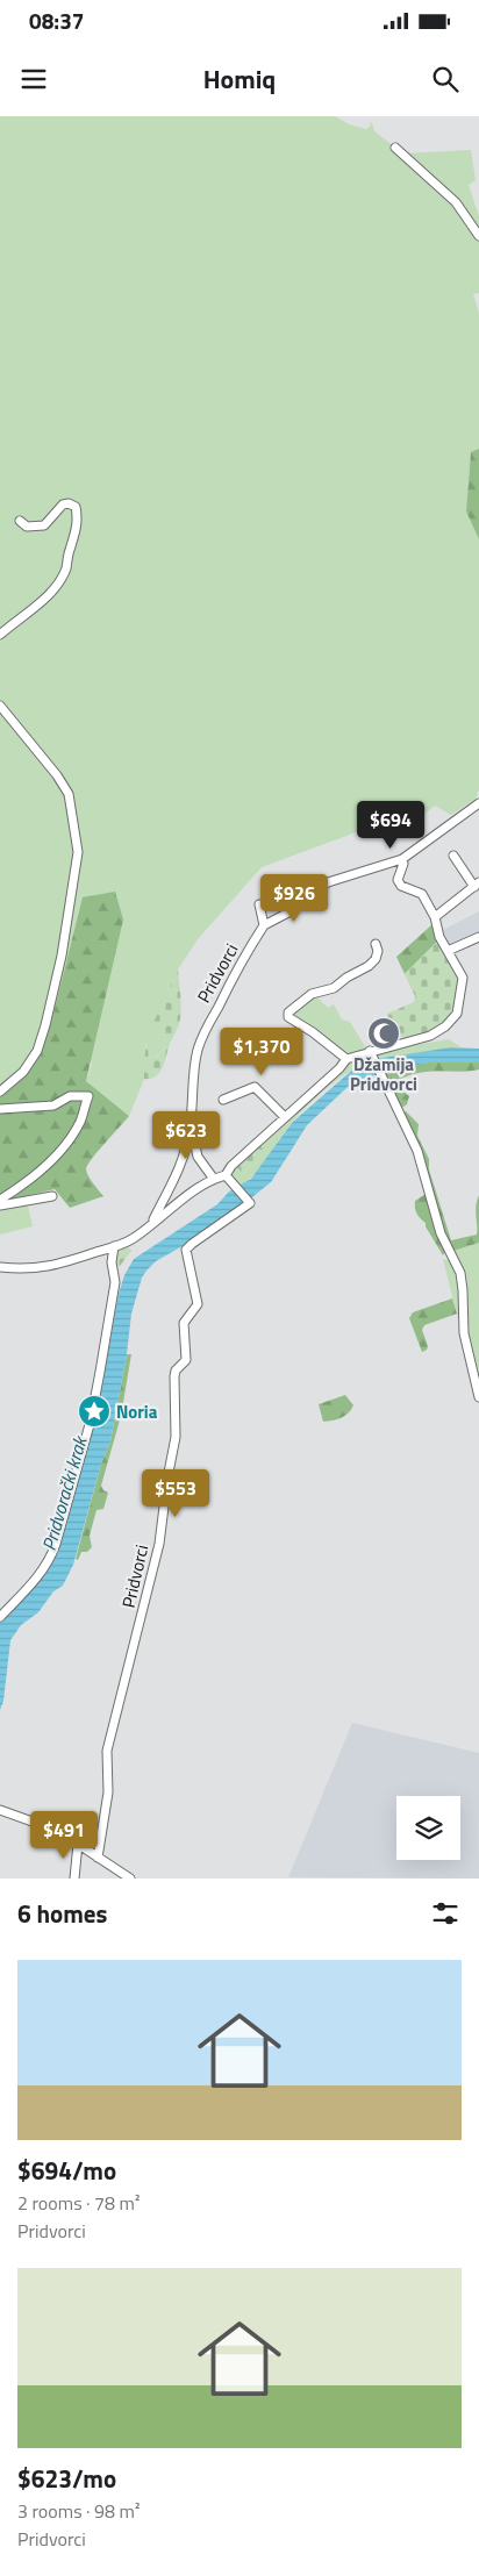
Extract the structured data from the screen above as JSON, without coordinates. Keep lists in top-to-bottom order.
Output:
{
  "streets": {
    "street": ["Pridvorci"]
  },
  "water": ["Pridvorački krak"],
  "places": {
    "mosque": ["Džamija Pridvorci"],
    "place": ["Noria"]
  },
  "page": {
    "status": "08:37",
    "header": "Homiq",
    "price": [
      "$694",
      "$926",
      "$1,370",
      "$623",
      "$553",
      "$491"
    ],
    "heading": "6 homes",
    "list": [
      {
        "name": "$694/mo",
        "note": "2 rooms · 78 m² · Pridvorci"
      },
      {
        "name": "$623/mo",
        "note": "3 rooms · 98 m² · Pridvorci"
      }
    ]
  }
}
